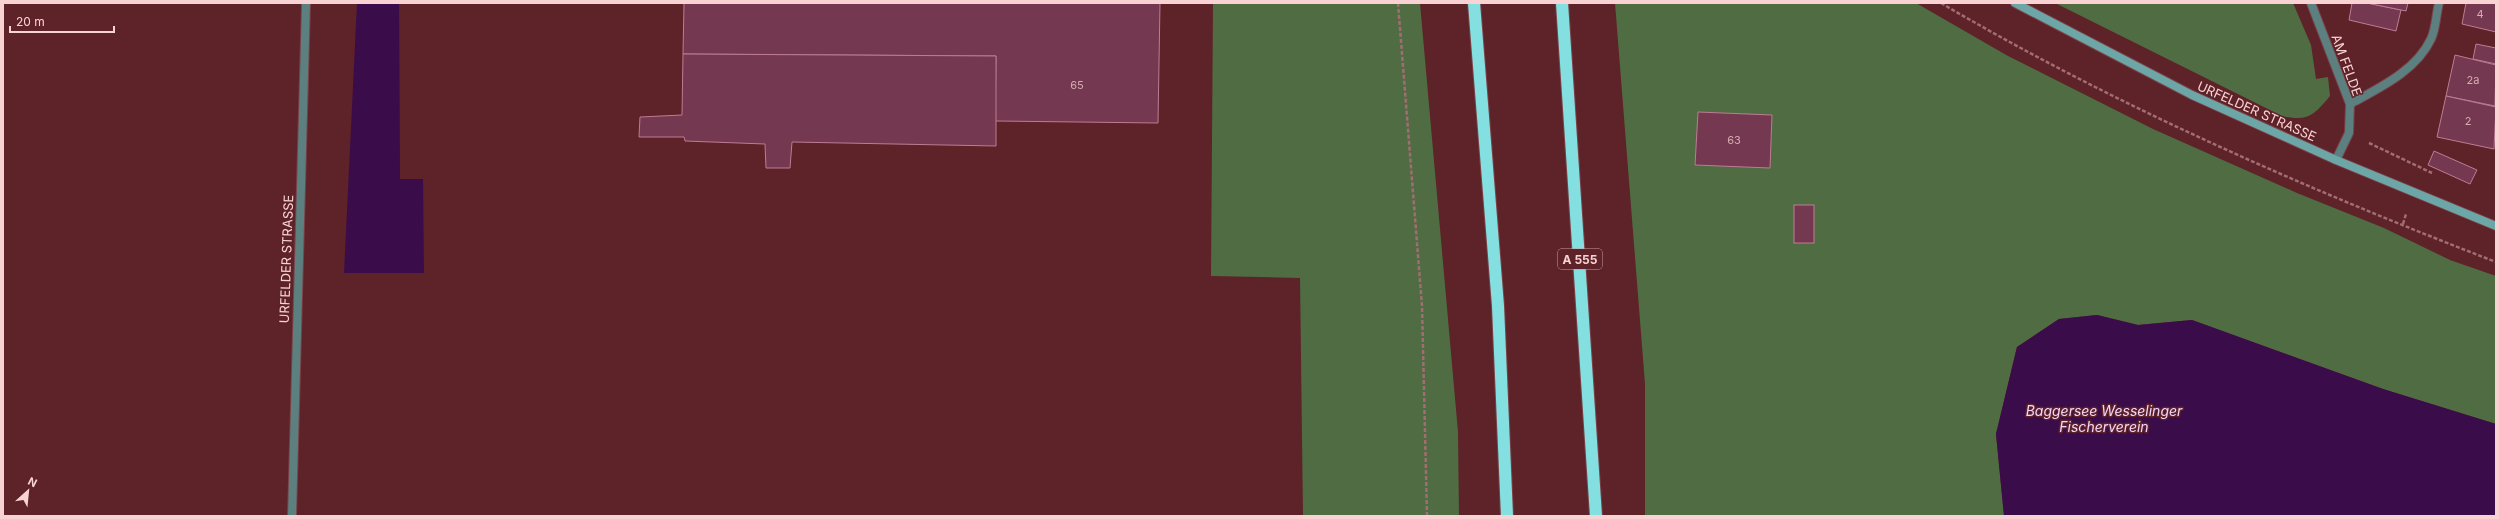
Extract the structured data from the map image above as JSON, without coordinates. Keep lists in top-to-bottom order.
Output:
{
  "streets": {
    "highway": ["A 555"],
    "main road": ["URFELDER STRASSE"],
    "street": ["AM FELDE"]
  },
  "crossings": [
    ["AM FELDE", "URFELDER STRASSE"]
  ],
  "water": ["Baggersee Wesselinger Fischerverein"],
  "house_numbers": [
    "4",
    "2a",
    "65",
    "2",
    "63"
  ],
  "scale_bar": "20 m",
  "north": "top right"
}
